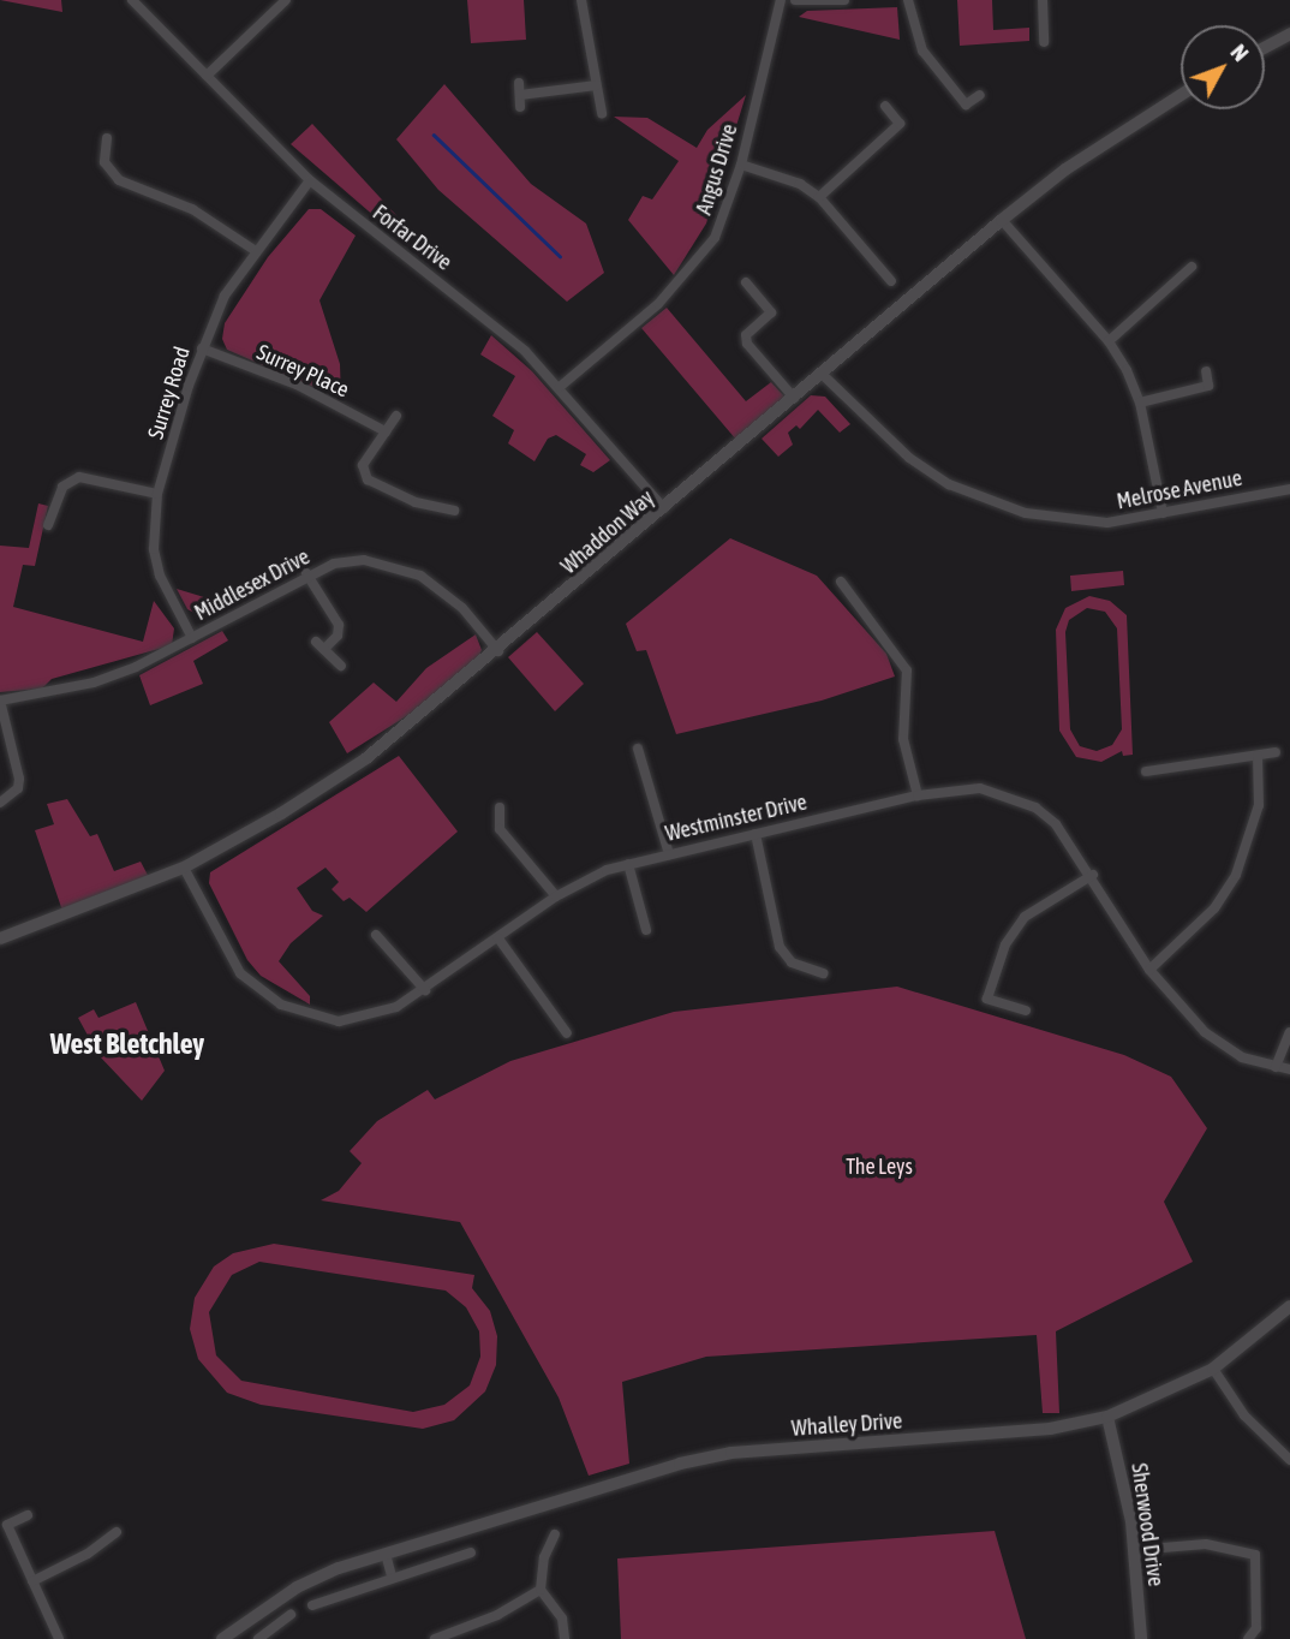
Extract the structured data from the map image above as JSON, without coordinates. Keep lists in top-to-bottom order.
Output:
{
  "streets": {
    "street": [
      "Angus Drive",
      "Forfar Drive",
      "Surrey Place",
      "Surrey Road",
      "Melrose Avenue",
      "Whaddon Way",
      "Middlesex Drive",
      "Westminster Drive",
      "Whalley Drive",
      "Sherwood Drive"
    ]
  },
  "crossings": [
    ["Angus Drive", "Forfar Drive"],
    ["Forfar Drive", "Surrey Road"],
    ["Forfar Drive", "Whaddon Way"],
    ["Surrey Place", "Surrey Road"],
    ["Surrey Road", "Middlesex Drive"],
    ["Melrose Avenue", "Whaddon Way"],
    ["Whaddon Way", "Middlesex Drive"],
    ["Whaddon Way", "Westminster Drive"],
    ["Whalley Drive", "Sherwood Drive"]
  ],
  "districts": ["West Bletchley"],
  "parks": ["The Leys"],
  "north": "top right"
}
